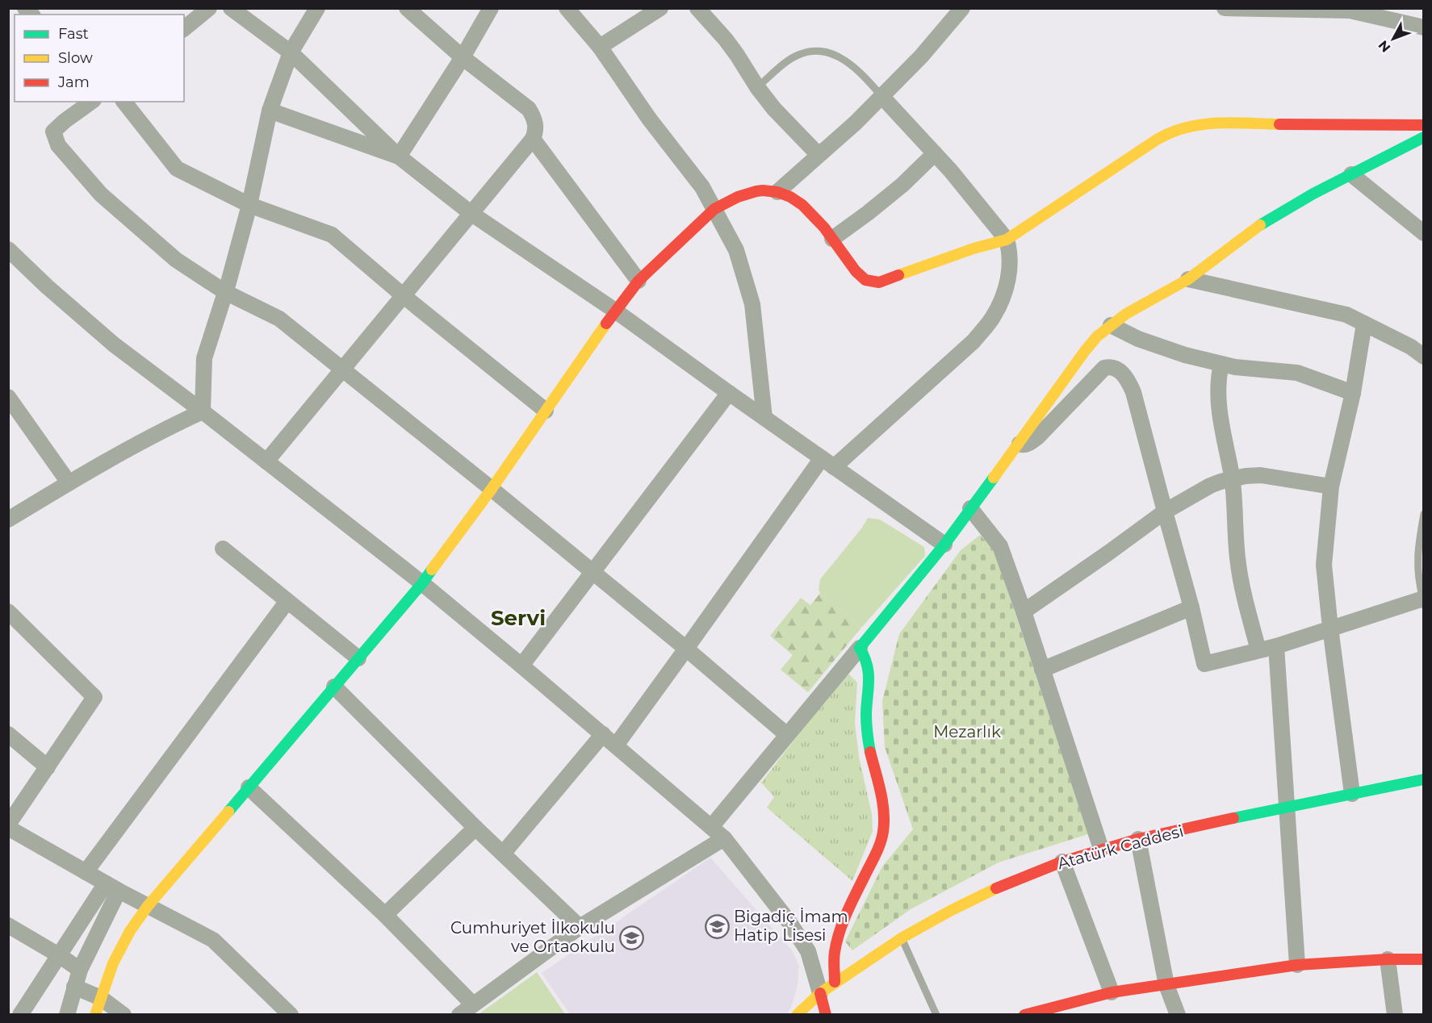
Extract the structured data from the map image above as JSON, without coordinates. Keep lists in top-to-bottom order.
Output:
{
  "streets": {
    "street": ["Atatürk Caddesi"]
  },
  "districts": ["Servi"],
  "parks": ["Mezarlık"],
  "places": {
    "school or university": ["Bigadiç İmam Hatip Lisesi", "Cumhuriyet İlkokulu ve Ortaokulu"]
  },
  "legend": ["Fast", "Slow", "Jam"],
  "north": "bottom left"
}
